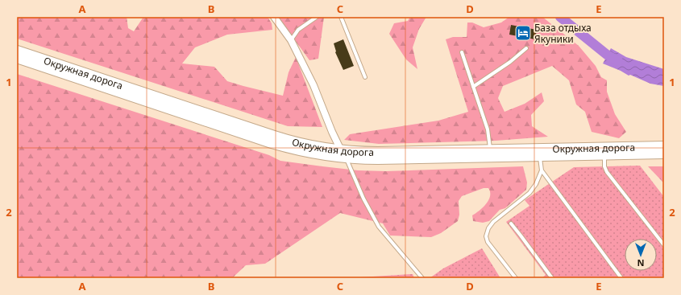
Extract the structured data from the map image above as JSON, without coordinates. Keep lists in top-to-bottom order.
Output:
{
  "streets": {
    "main road": ["Окружная дорога"]
  },
  "places": {
    "hotel": ["База отдыха Якуники"]
  },
  "north": "bottom",
  "grid": {
    "columns": [
      "A",
      "B",
      "C",
      "D",
      "E"
    ],
    "rows": ["1", "2"]
  }
}
